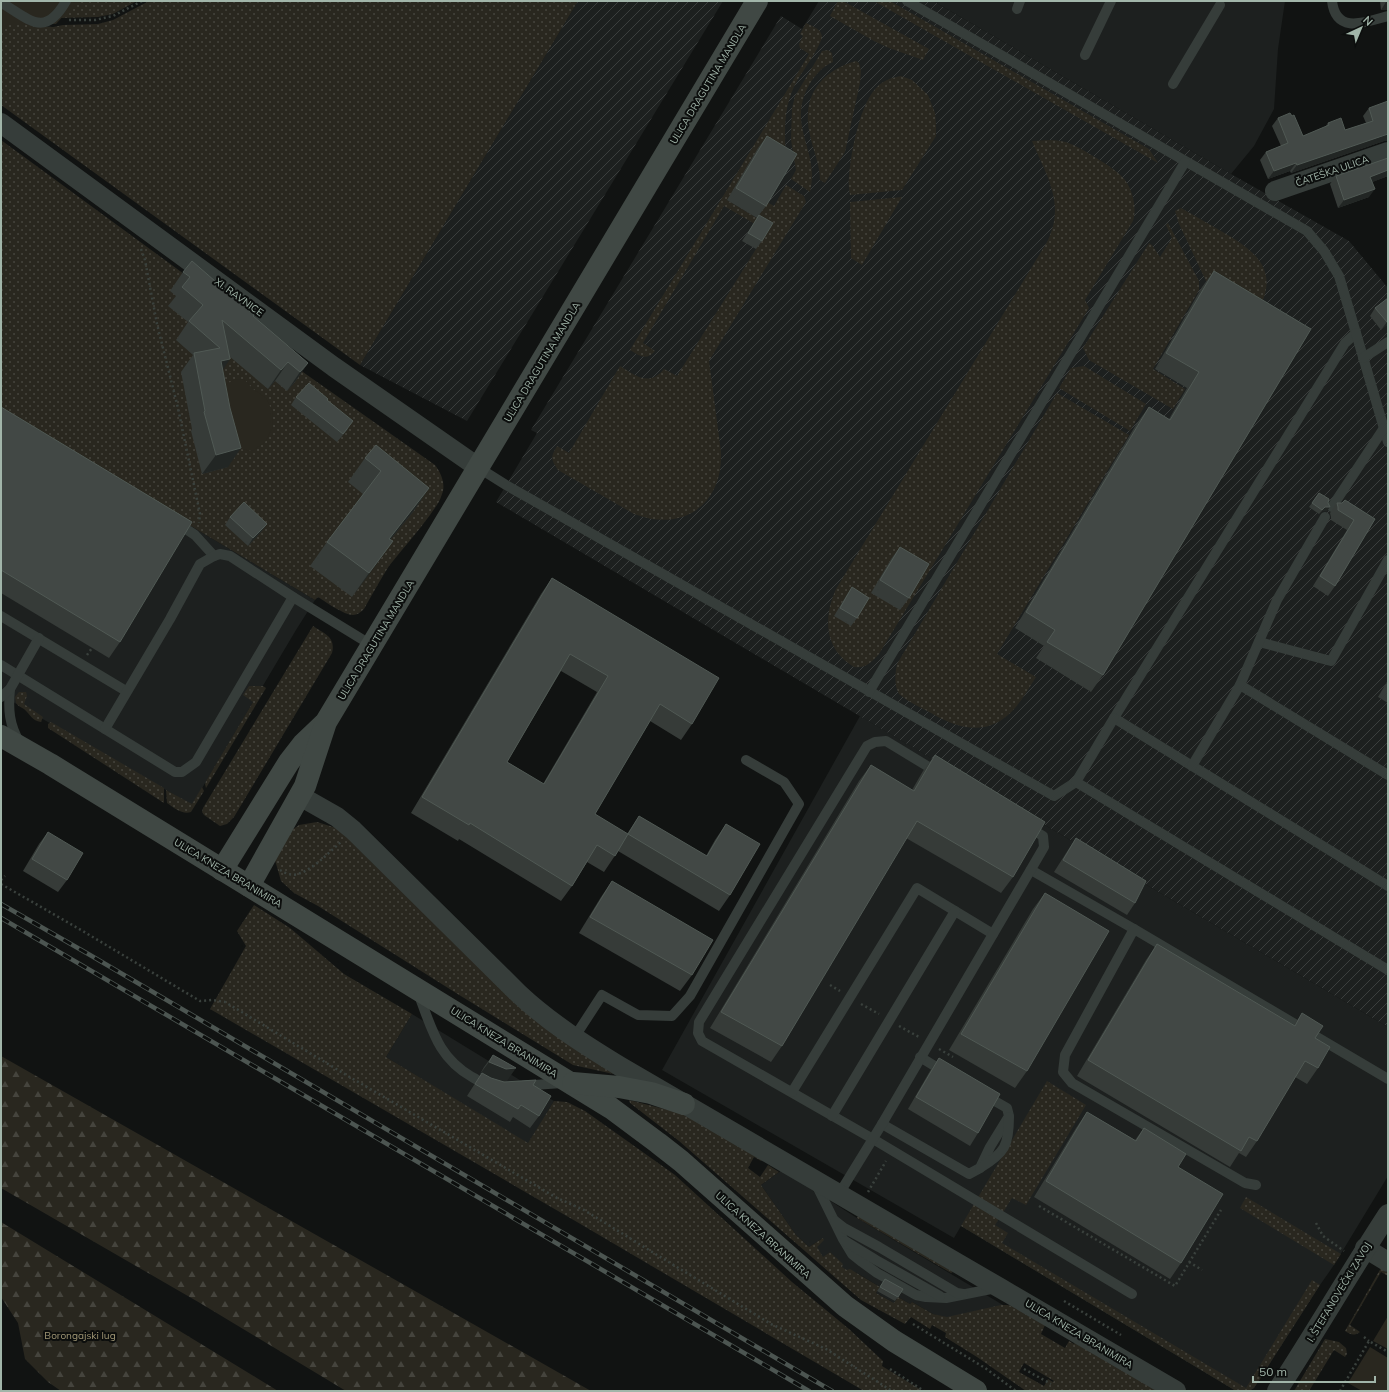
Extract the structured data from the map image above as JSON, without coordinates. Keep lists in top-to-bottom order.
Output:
{
  "streets": {
    "main road": ["ULICA DRAGUTINA MANDLA", "ULICA KNEZA BRANIMIRA"],
    "street": ["ČATEŠKA ULICA", "XI. RAVNICE", "I. ŠTEFANOVEČKI ZAVOJ"]
  },
  "crossings": [
    ["ULICA DRAGUTINA MANDLA", "XI. RAVNICE"],
    ["ULICA DRAGUTINA MANDLA", "ULICA KNEZA BRANIMIRA"]
  ],
  "parks": ["Borongajski lug"],
  "scale_bar": "50 m",
  "north": "top right"
}
